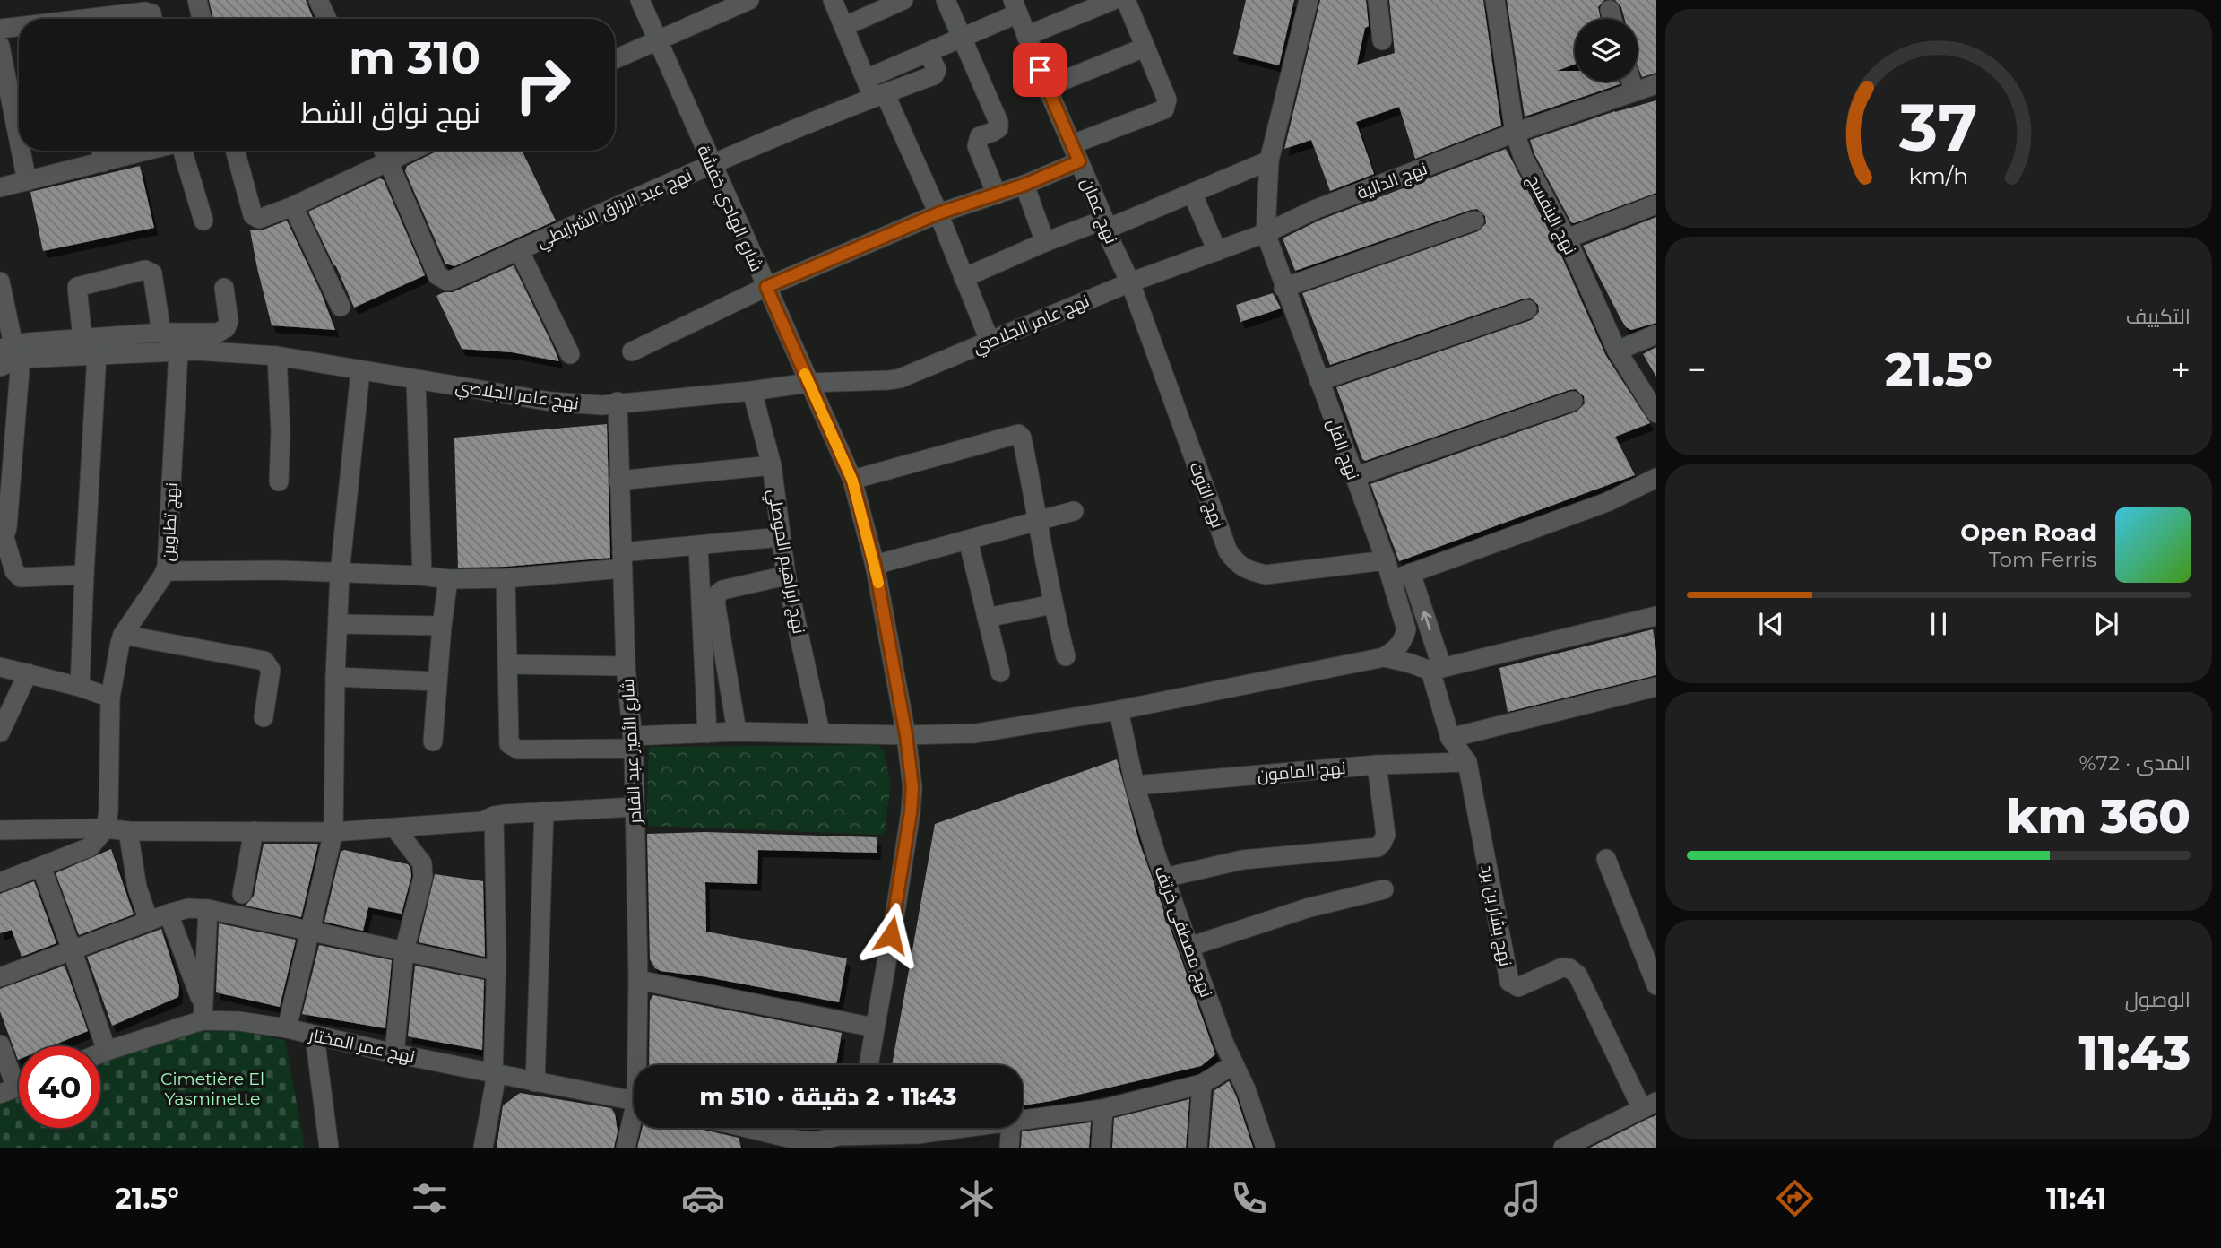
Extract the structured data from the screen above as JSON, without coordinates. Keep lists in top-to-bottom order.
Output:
{
  "streets": {
    "street": [
      "نهج الدالية",
      "نهج عبد الرزاق الشرايطي",
      "شارع الهادي خفشة",
      "نهج عمان",
      "نهج البنفسج",
      "نهج عامر الجلاصي",
      "نهج الفل",
      "نهج التوت",
      "نهج تطاوين",
      "نهج ابراهيم الموصلي",
      "شارع الأمير عبد القادر",
      "نهج المامون",
      "نهج بشار بن برد",
      "نهج مصطفى خريّف",
      "نهج عمر المختار"
    ]
  },
  "crossings": [
    ["نهج الدالية", "نهج عمان"],
    ["نهج الدالية", "نهج البنفسج"],
    ["نهج الدالية", "نهج عامر الجلاصي"],
    ["نهج الدالية", "نهج الفل"],
    ["نهج الدالية", "نهج التوت"],
    ["نهج عبد الرزاق الشرايطي", "شارع الهادي خفشة"],
    ["شارع الهادي خفشة", "نهج عامر الجلاصي"],
    ["نهج عمان", "نهج عامر الجلاصي"],
    ["نهج عمان", "نهج التوت"],
    ["نهج عامر الجلاصي", "نهج التوت"],
    ["نهج عامر الجلاصي", "نهج تطاوين"],
    ["نهج عامر الجلاصي", "نهج ابراهيم الموصلي"],
    ["نهج عامر الجلاصي", "شارع الأمير عبد القادر"],
    ["نهج الفل", "نهج التوت"],
    ["نهج المامون", "نهج بشار بن برد"],
    ["نهج المامون", "نهج مصطفى خريّف"]
  ],
  "parks": ["Cimetière El Yasminette"],
  "page": {
    "turn": ["310 m", "نهج نواق الشط"],
    "tile": [
      "التكييف",
      ["المدى · 72%", "360 km"],
      ["الوصول", "11:43"]
    ],
    "heat": ["−", "21.5°", "+"],
    "song": ["Open Road", "Tom Ferris"],
    "limit": "40",
    "trip": "11:43 · 2 دقيقة · 510 m",
    "tabs": ["11:41", "21.5°"],
    "gauge": ["37", "km/h"]
  }
}
